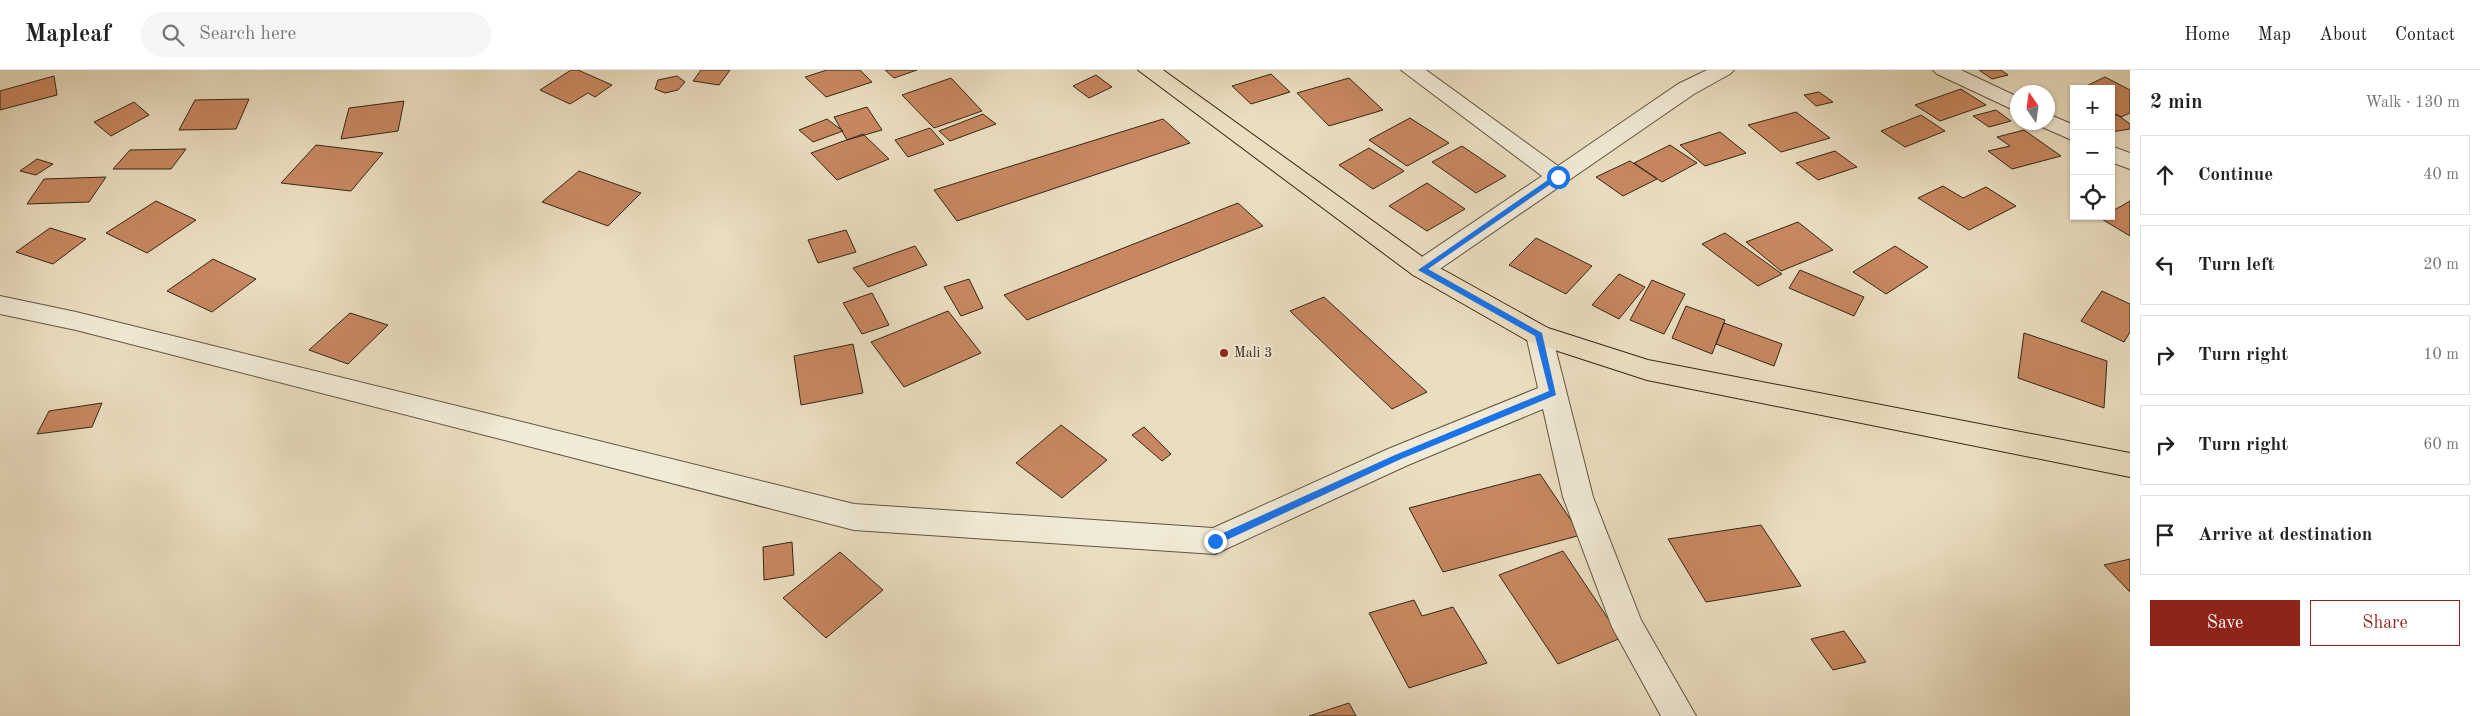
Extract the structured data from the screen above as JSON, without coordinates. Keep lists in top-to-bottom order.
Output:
{
  "places": ["Mali 3"],
  "north": "top",
  "page": {
    "header": "Mapleaf",
    "search": "Search here",
    "nav": [
      "Home",
      "Map",
      "About",
      "Contact"
    ],
    "heading": ["2 min", "Walk · 130 m"],
    "map_buttons": ["+", "−"],
    "list": [
      ["Continue", "40 m"],
      ["Turn left", "20 m"],
      ["Turn right", "10 m"],
      ["Turn right", "60 m"],
      "Arrive at destination"
    ],
    "buttons": ["Save", "Share"]
  }
}
